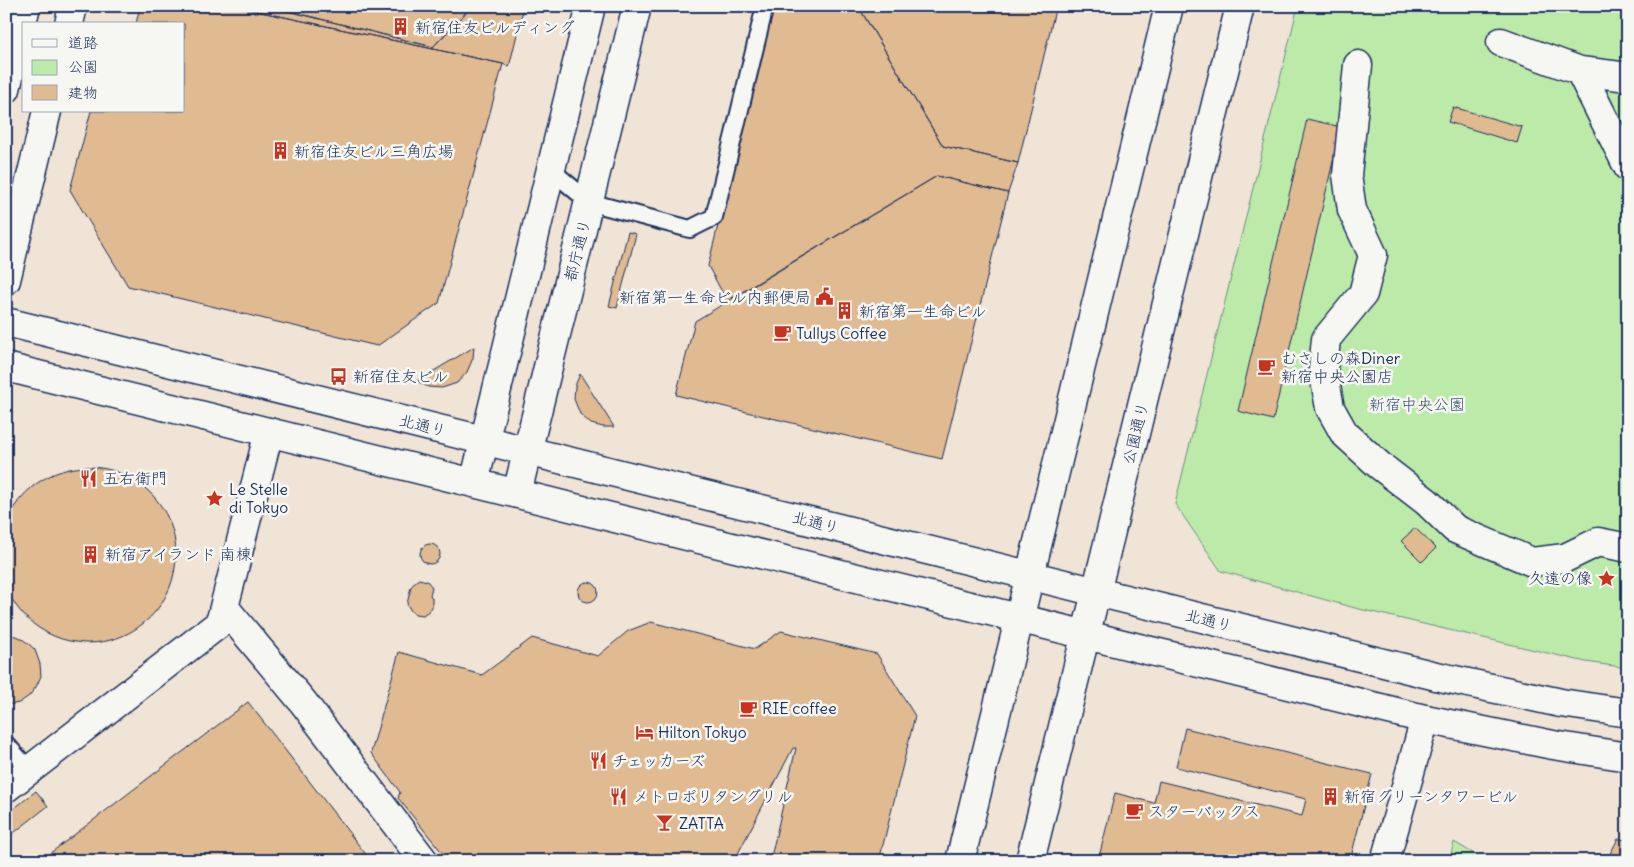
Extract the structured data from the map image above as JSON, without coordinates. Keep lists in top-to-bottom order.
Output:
{
  "streets": {
    "main road": ["都庁通り", "北通り", "公園通り"]
  },
  "crossings": [
    ["都庁通り", "北通り"],
    ["北通り", "公園通り"]
  ],
  "parks": ["新宿中央公園"],
  "places": {
    "building": [
      "新宿住友ビルディング",
      "新宿住友ビル三角広場",
      "新宿第一生命ビル",
      "新宿アイランド 南棟",
      "新宿グリーンタワービル"
    ],
    "public building": ["新宿第一生命ビル内郵便局"],
    "cafe": [
      "Tullys Coffee",
      "むさしの森Diner 新宿中央公園店",
      "RIE coffee",
      "スターバックス"
    ],
    "bus stop": ["新宿住友ビル"],
    "restaurant": ["五右衛門", "チェッカーズ", "メトロポリタングリル"],
    "place": ["Le Stelle di Tokyo", "久遠の像"],
    "hotel": ["Hilton Tokyo"],
    "bar": ["ZATTA"]
  },
  "legend": ["道路", "公園", "建物"]
}
